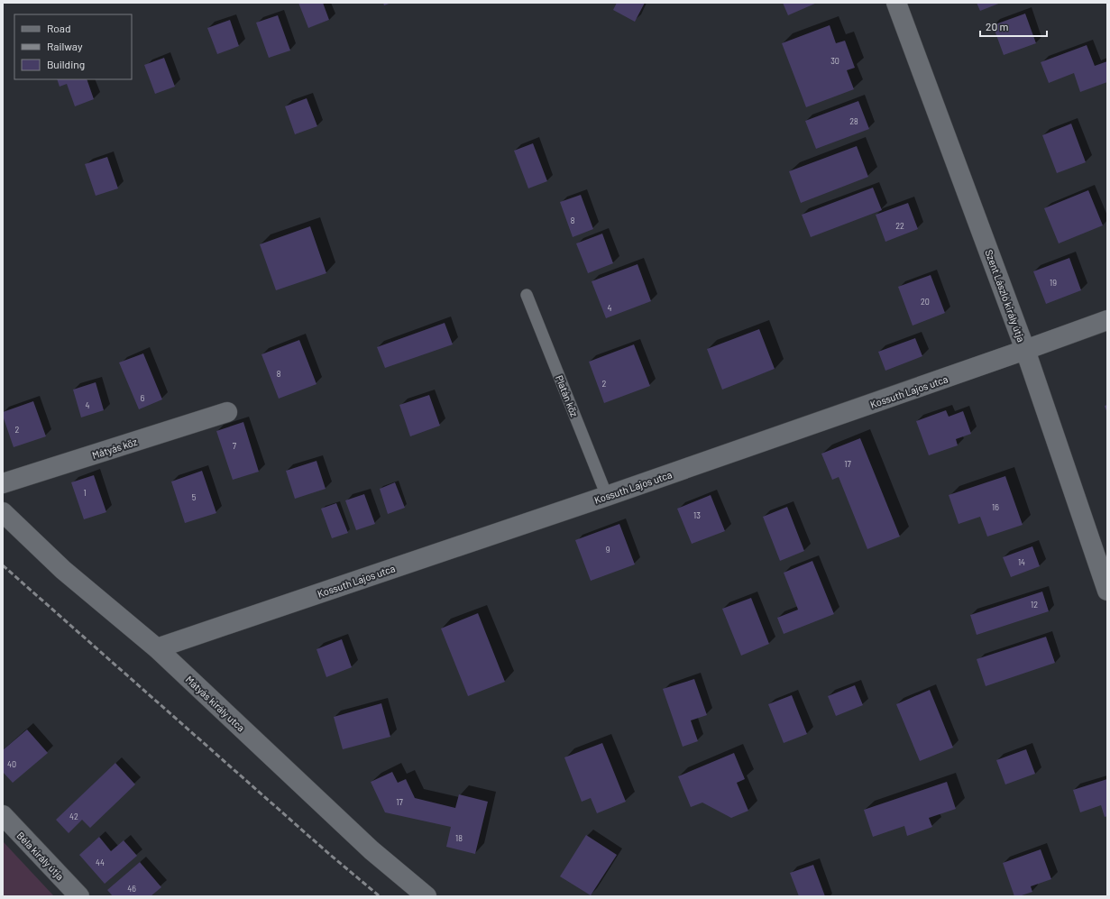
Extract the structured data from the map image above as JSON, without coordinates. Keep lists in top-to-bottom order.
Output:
{
  "streets": {
    "street": [
      "Szent László király útja",
      "Kossuth Lajos utca",
      "Mátyás köz",
      "Mátyás király utca",
      "Béla király útja"
    ],
    "lane": ["Platán köz"]
  },
  "crossings": [
    ["Szent László király útja", "Kossuth Lajos utca"],
    ["Kossuth Lajos utca", "Platán köz"],
    ["Kossuth Lajos utca", "Mátyás király utca"]
  ],
  "house_numbers": [
    "30",
    "28",
    "8",
    "22",
    "19",
    "20",
    "4",
    "8",
    "2",
    "6",
    "4",
    "2",
    "7",
    "17",
    "1",
    "5",
    "16",
    "13",
    "9",
    "14",
    "12",
    "40",
    "17",
    "42",
    "18",
    "44",
    "46"
  ],
  "legend": ["Road", "Railway", "Building"],
  "scale_bar": "20 m"
}
